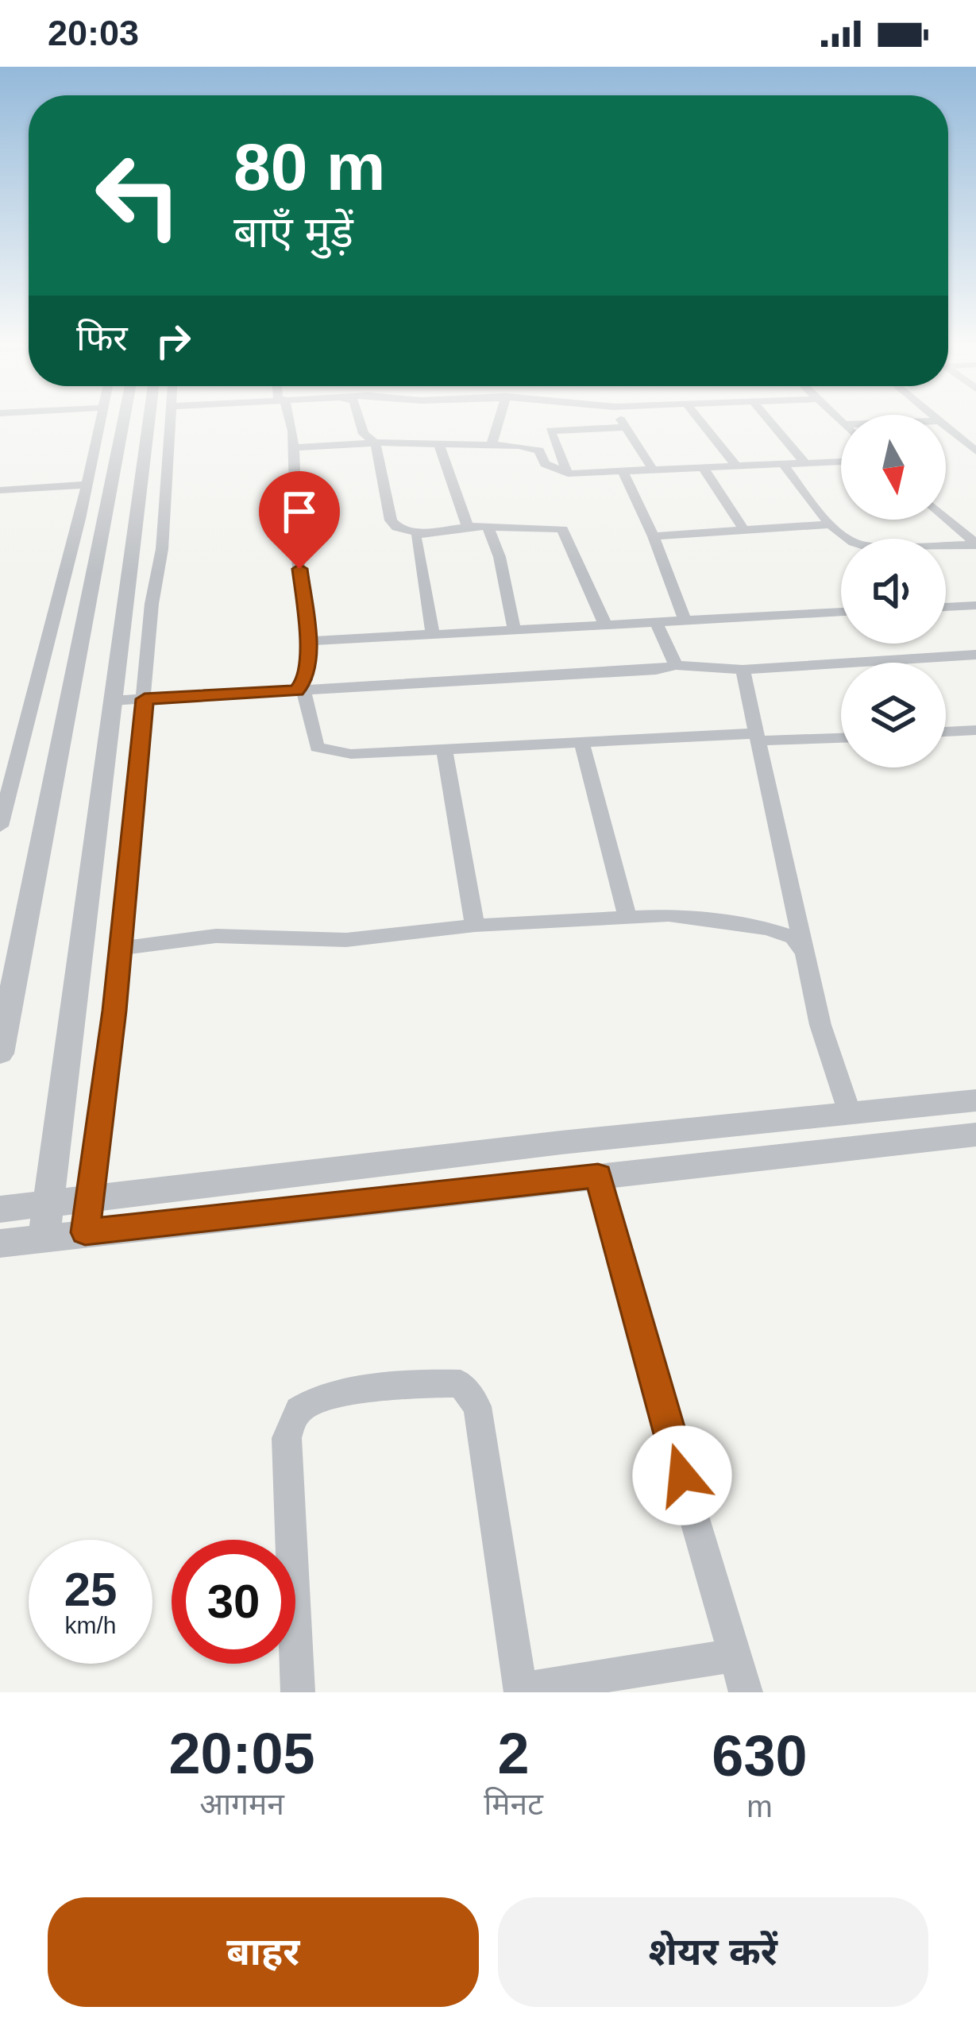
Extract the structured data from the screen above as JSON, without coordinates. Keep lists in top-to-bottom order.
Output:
{
  "north": "bottom",
  "page": {
    "status": "20:03",
    "turn": ["80 m", "बाएँ मुड़ें"],
    "then": "फिर",
    "speed": "25 km/h",
    "limit": "30",
    "eta": [
      "20:05",
      "आगमन",
      "2",
      "मिनट",
      "630",
      "m"
    ],
    "buttons": ["बाहर", "शेयर करें"]
  }
}
